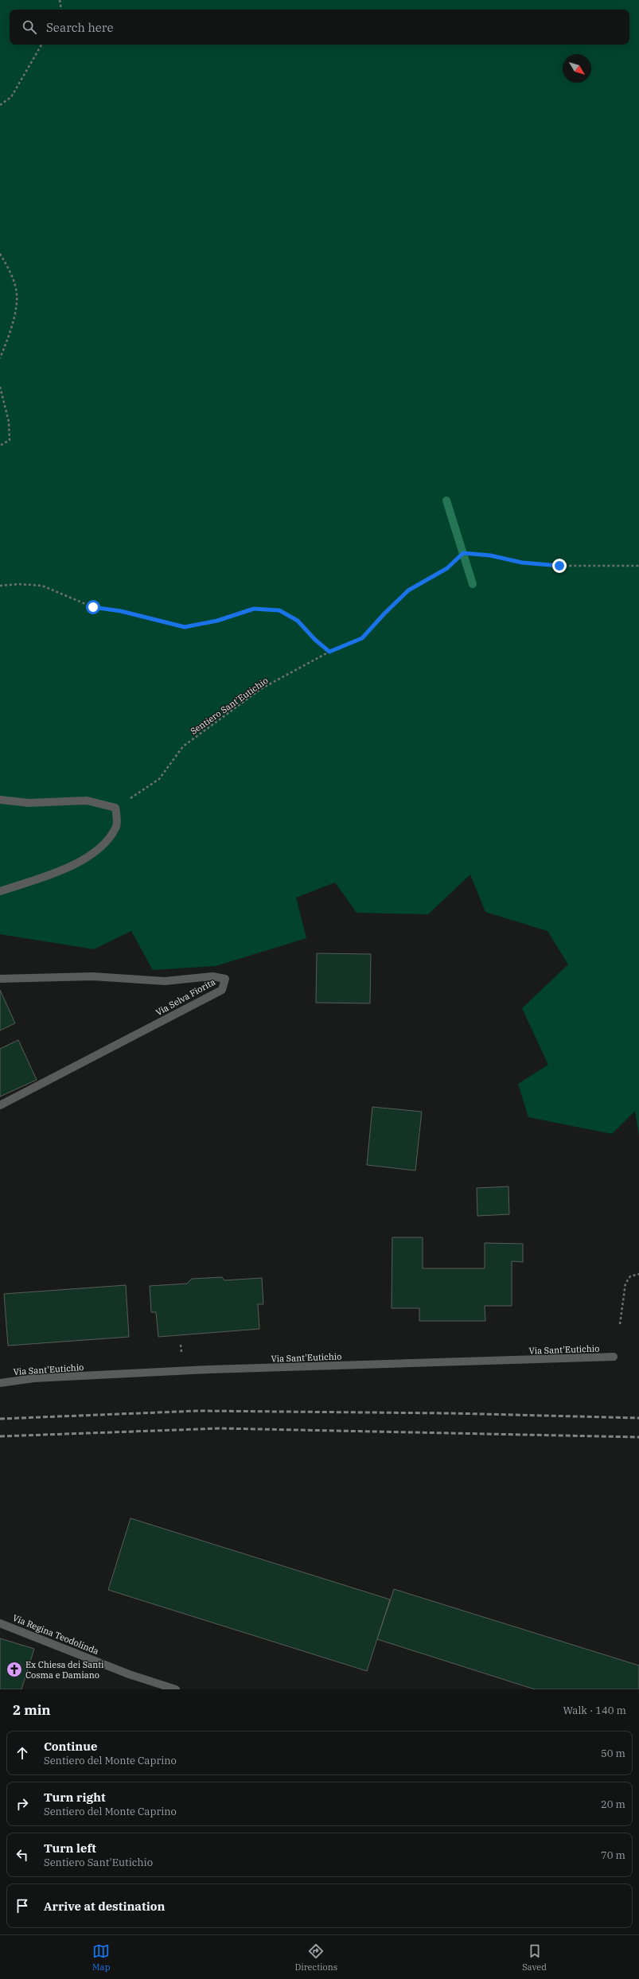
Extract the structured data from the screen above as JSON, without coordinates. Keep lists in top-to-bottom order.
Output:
{
  "streets": {
    "street": ["Via Selva Fiorita", "Via Sant'Eutichio", "Via Regina Teodolinda"],
    "path": ["Sentiero Sant'Eutichio"]
  },
  "places": {
    "church": ["Ex Chiesa dei Santi Cosma e Damiano"]
  },
  "north": "bottom right",
  "page": {
    "search": "Search here",
    "heading": ["2 min", "Walk · 140 m"],
    "list": [
      ["Continue", "Sentiero del Monte Caprino", "50 m"],
      ["Turn right", "Sentiero del Monte Caprino", "20 m"],
      ["Turn left", "Sentiero Sant'Eutichio", "70 m"],
      "Arrive at destination"
    ],
    "nav": ["Map", "Directions", "Saved"]
  }
}
